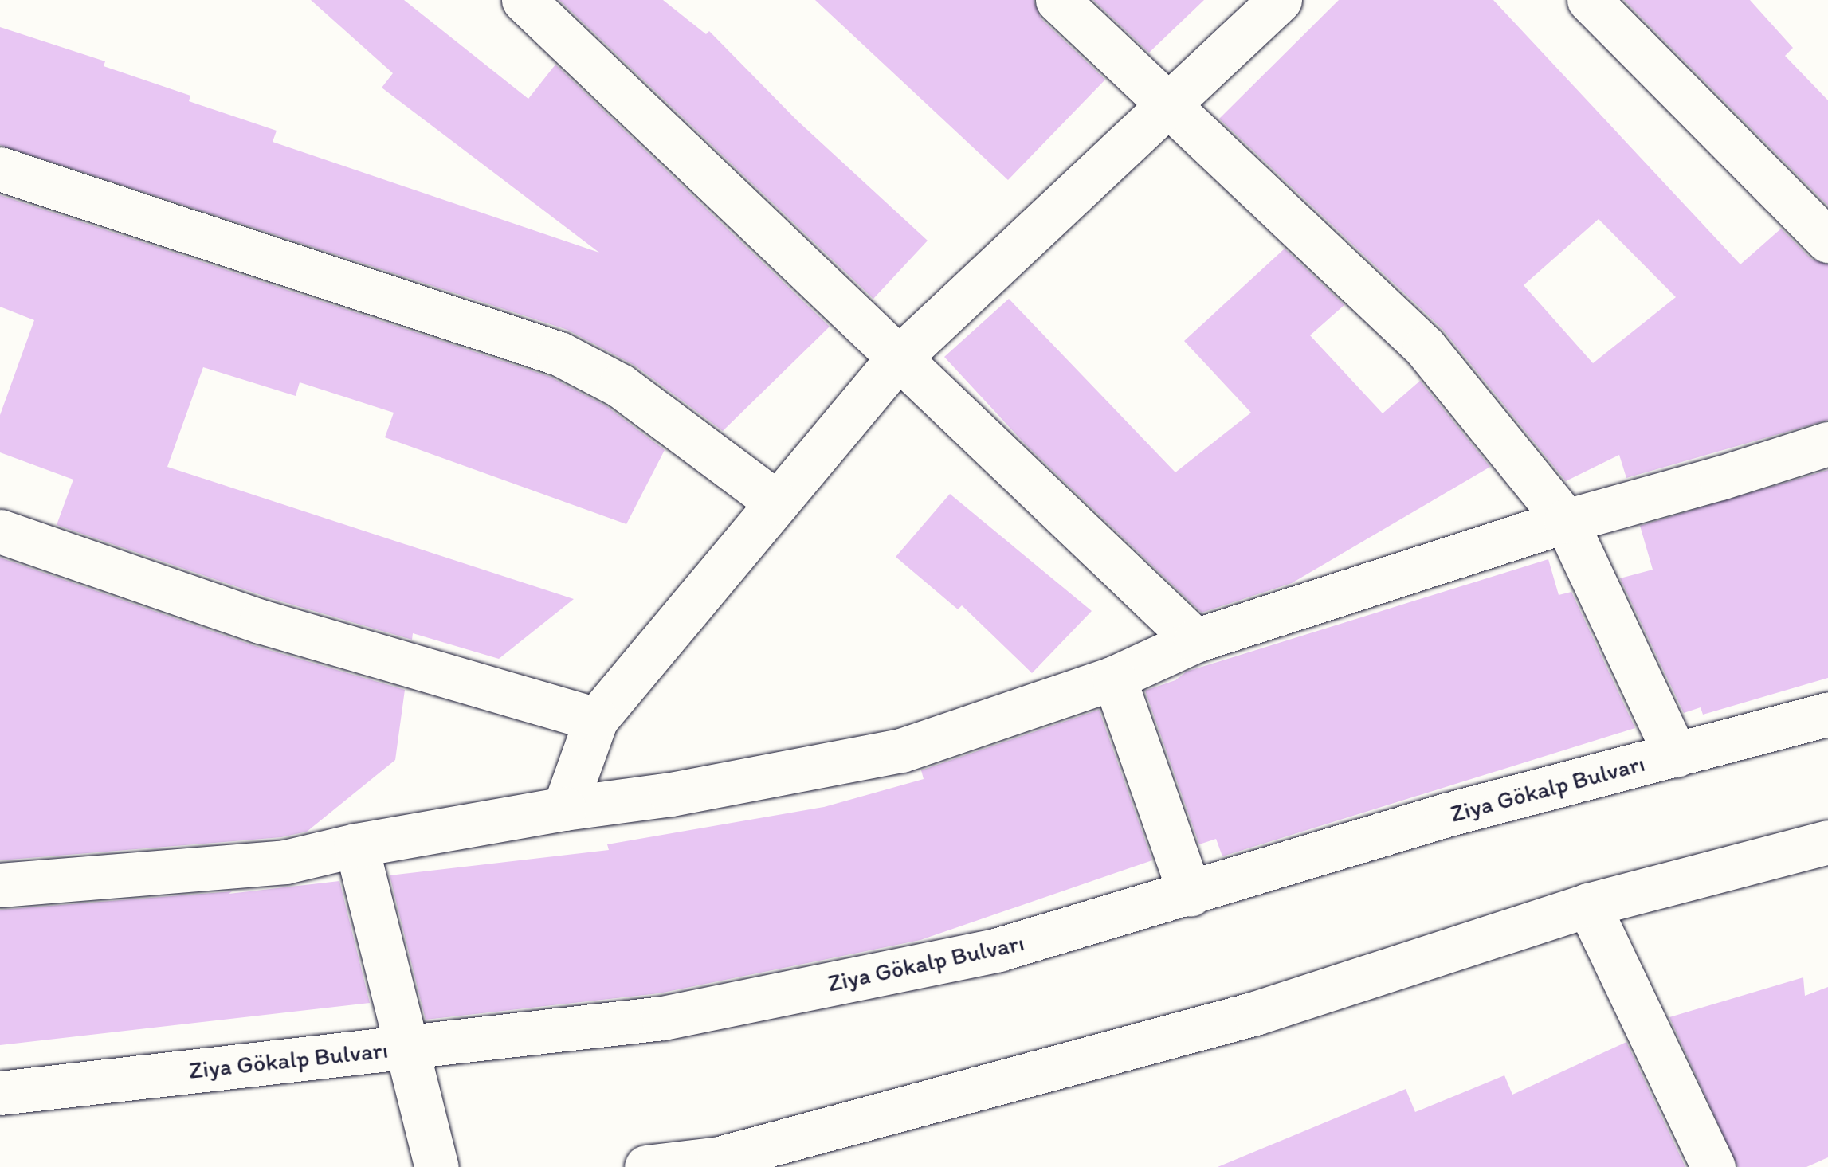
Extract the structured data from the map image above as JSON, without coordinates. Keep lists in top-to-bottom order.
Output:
{
  "streets": {
    "street": ["Ziya Gökalp Bulvarı"]
  }
}
